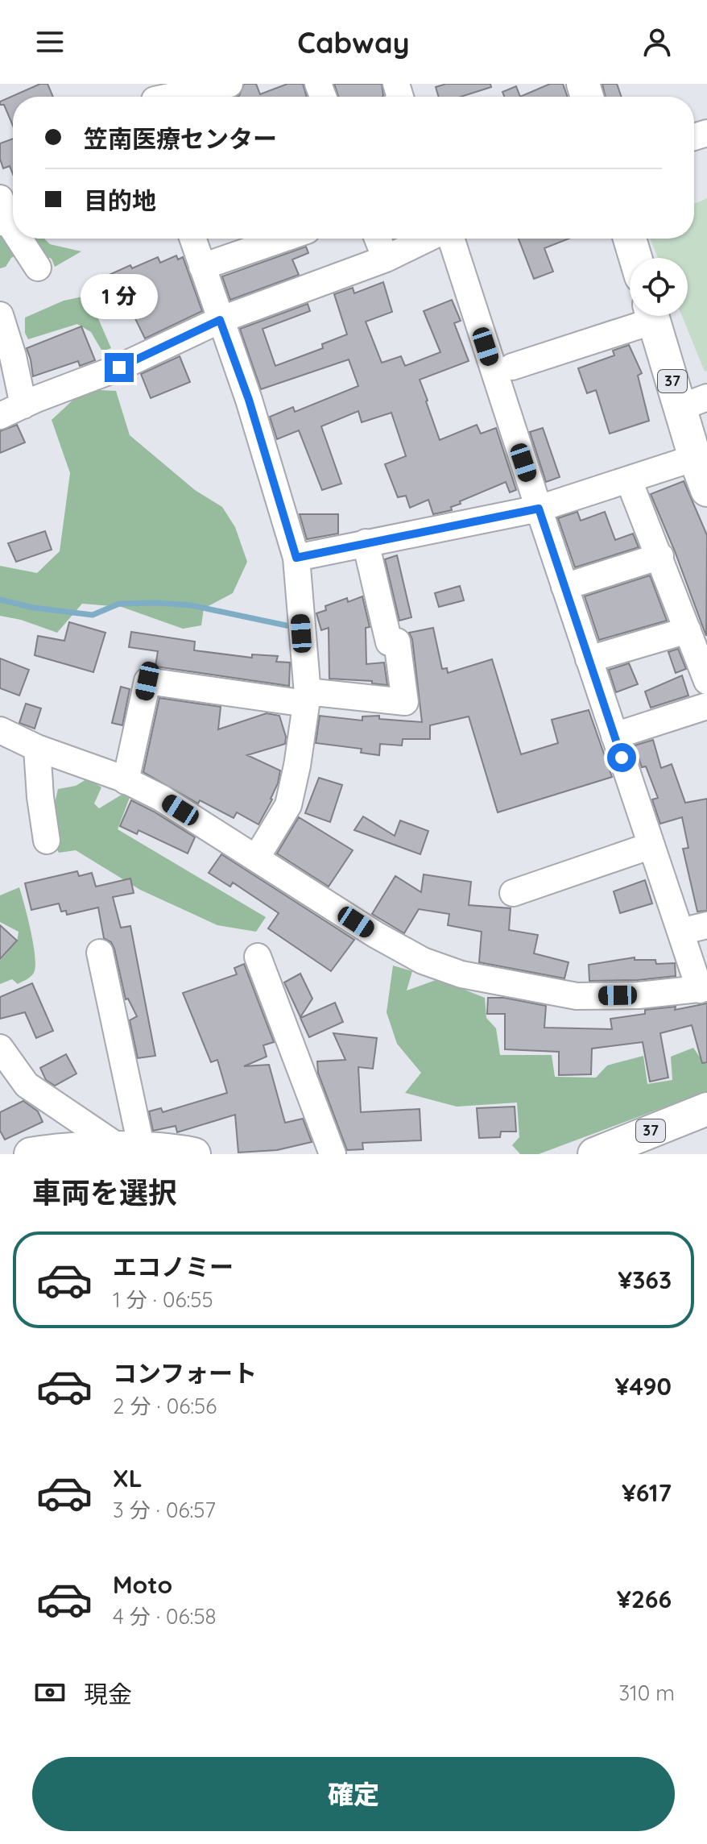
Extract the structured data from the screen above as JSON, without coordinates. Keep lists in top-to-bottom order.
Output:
{
  "streets": {
    "main road": ["37"]
  },
  "page": {
    "header": "Cabway",
    "banner": ["笠南医療センター", "目的地"],
    "bubble": "1 分",
    "heading": "車両を選択",
    "list": [
      {
        "name": "エコノミー",
        "note": "1 分 · 06:55",
        "value": "¥363"
      },
      {
        "name": "コンフォート",
        "note": "2 分 · 06:56",
        "value": "¥490"
      },
      {
        "name": "XL",
        "note": "3 分 · 06:57",
        "value": "¥617"
      },
      {
        "name": "Moto",
        "note": "4 分 · 06:58",
        "value": "¥266"
      }
    ],
    "pay": ["現金", "310 m"],
    "buttons": "確定"
  }
}
